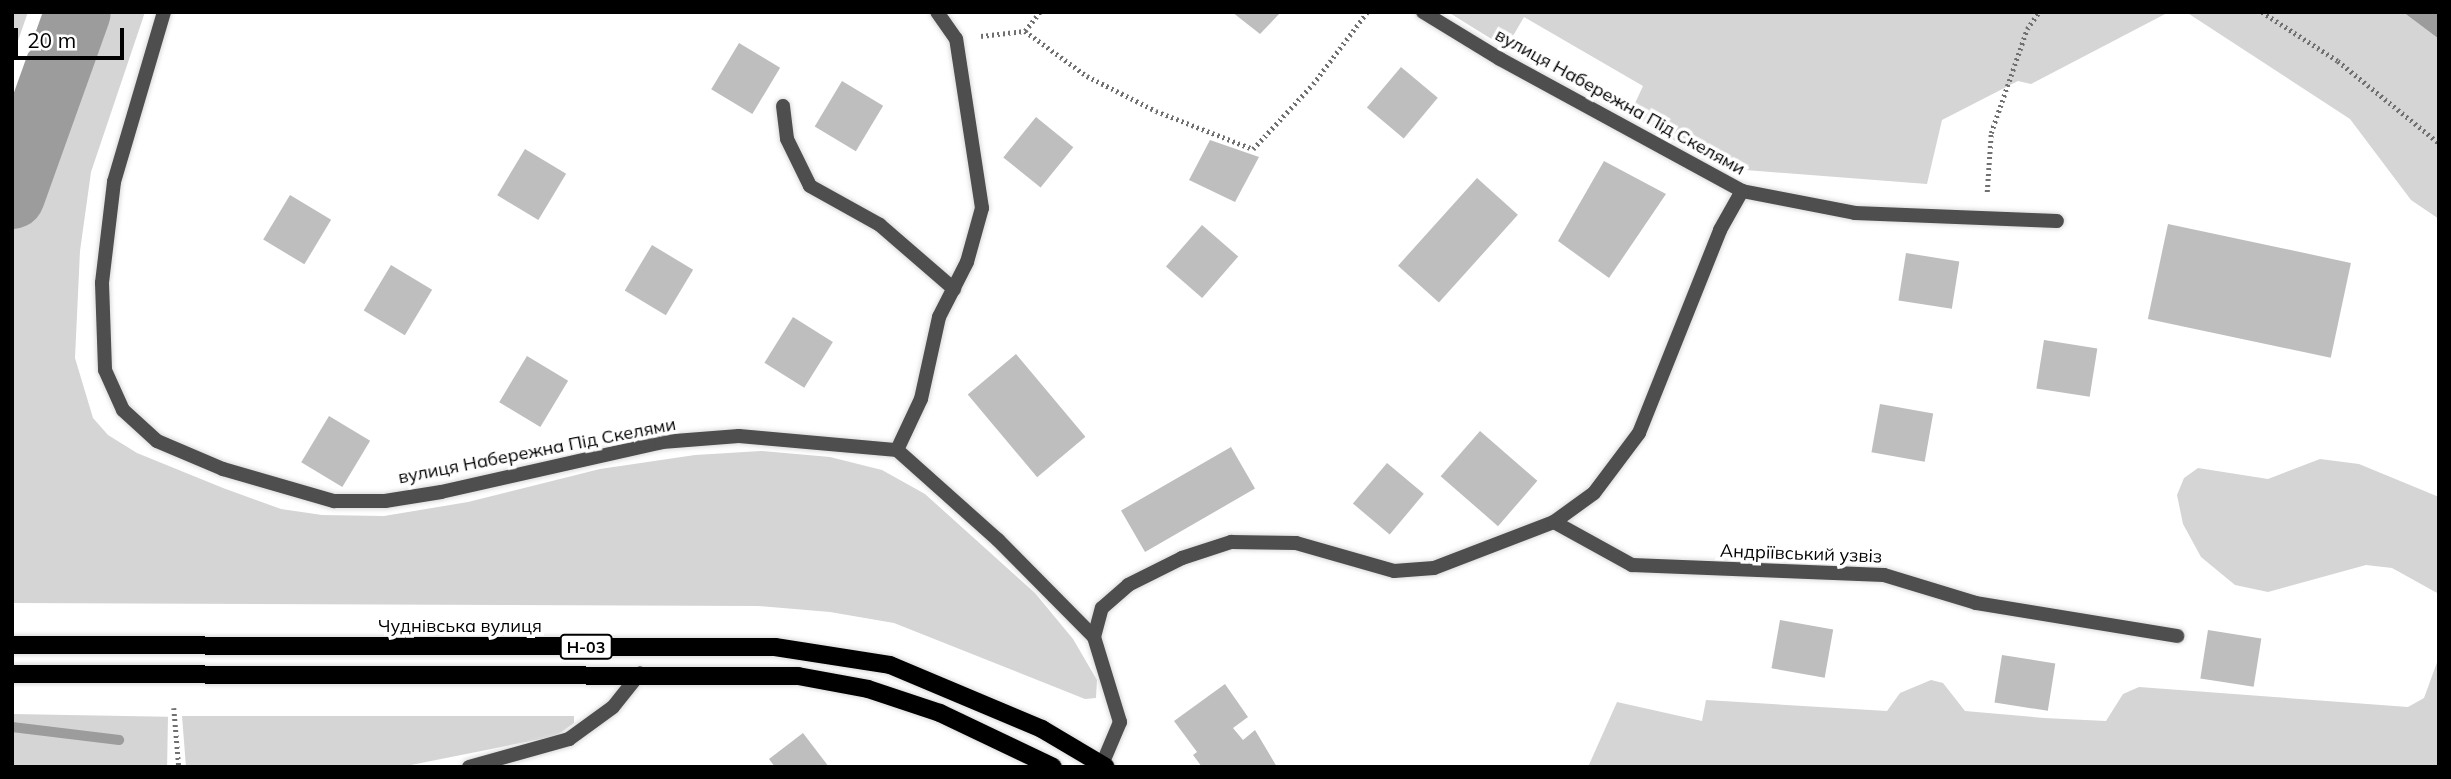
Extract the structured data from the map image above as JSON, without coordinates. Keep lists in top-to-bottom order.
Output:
{
  "streets": {
    "main road": ["Чуднівська вулиця", "Н-03"],
    "street": ["вулиця Набережна Під Скелями", "Андріївський узвіз"]
  },
  "scale_bar": "20 m"
}
